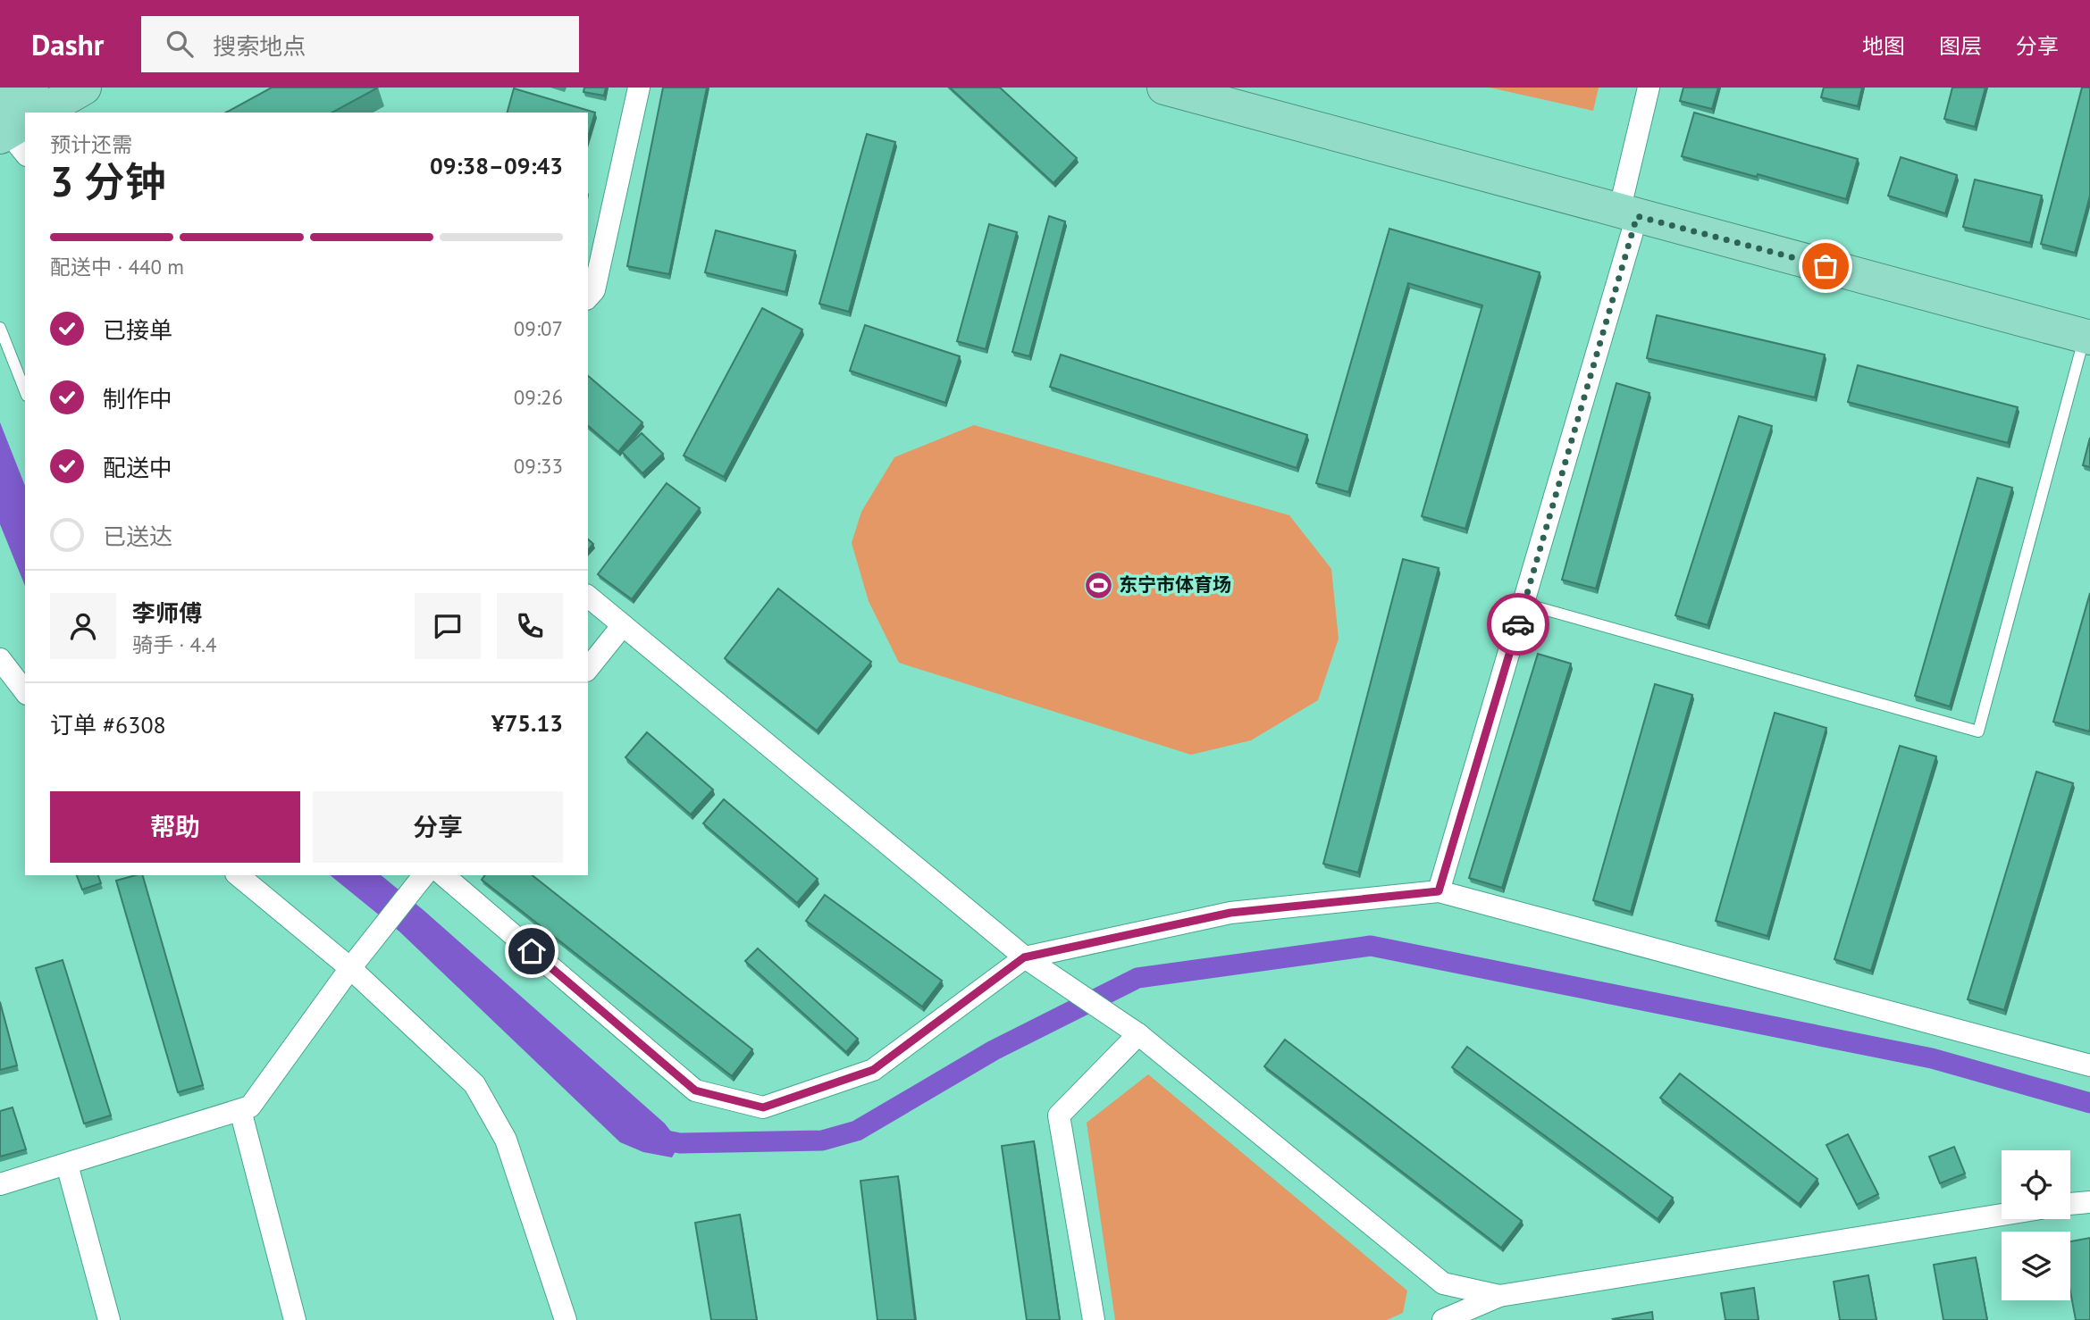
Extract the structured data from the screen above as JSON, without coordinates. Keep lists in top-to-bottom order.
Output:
{
  "places": {
    "sports": ["东宁市体育场"]
  },
  "page": {
    "header": "Dashr",
    "search": "搜索地点",
    "nav": ["地图", "图层", "分享"],
    "heading": ["3 分钟", "预计还需", "09:38–09:43"],
    "panel": [
      "李师傅",
      "骑手 · 4.4",
      "订单 #6308",
      "¥75.13"
    ],
    "bar": "配送中 · 440 m",
    "list": [
      ["已接单", "09:07"],
      ["制作中", "09:26"],
      ["配送中", "09:33"],
      "已送达"
    ],
    "buttons": ["帮助", "分享"]
  }
}
